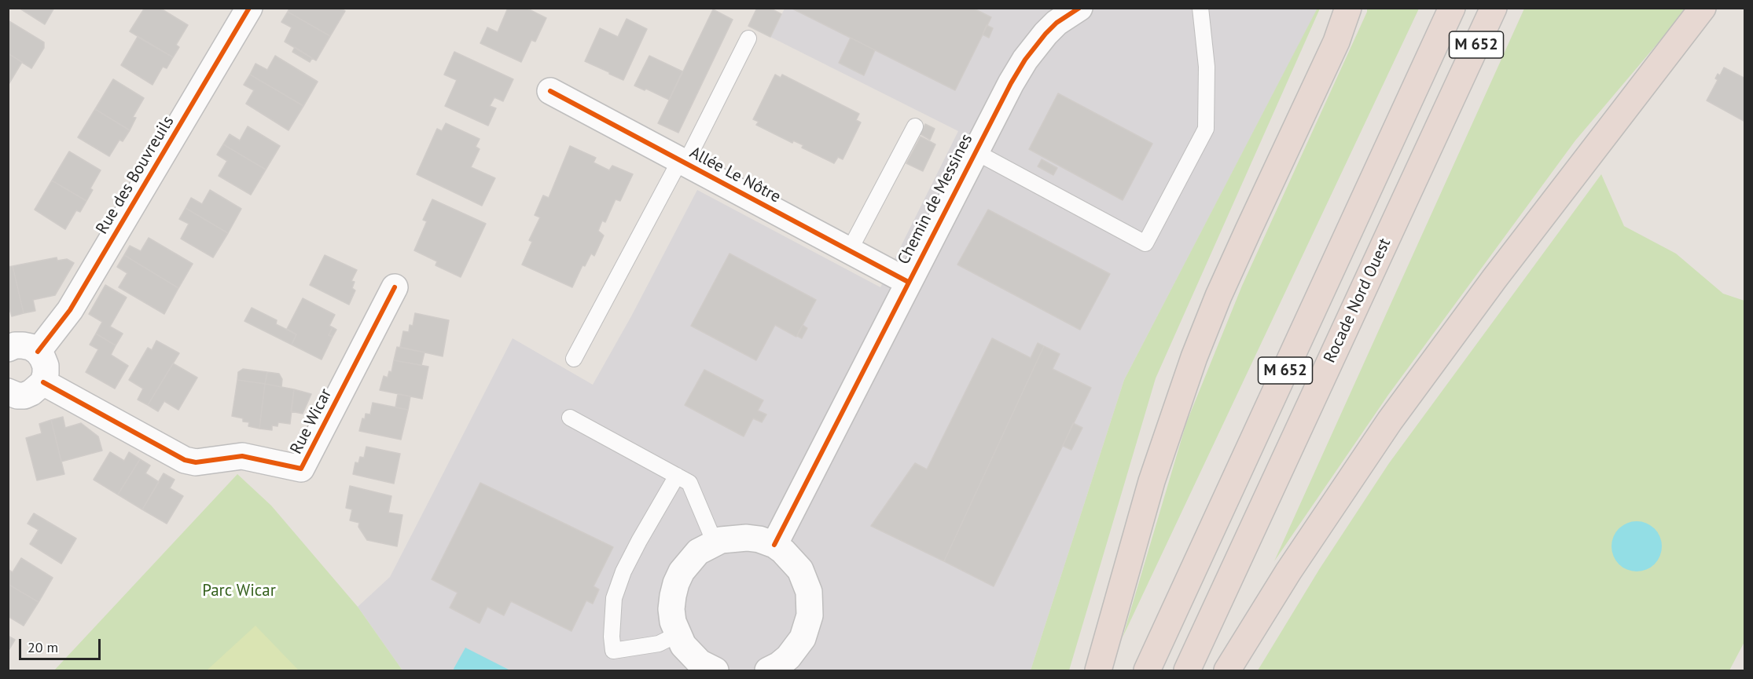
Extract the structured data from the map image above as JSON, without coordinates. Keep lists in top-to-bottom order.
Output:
{
  "streets": {
    "highway": ["M 652", "Rocade Nord Ouest"],
    "street": [
      "Rue des Bouvreuils",
      "Allée Le Nôtre",
      "Chemin de Messines",
      "Rue Wicar"
    ]
  },
  "crossings": [
    ["Allée Le Nôtre", "Chemin de Messines"]
  ],
  "parks": ["Parc Wicar"],
  "scale_bar": "20 m"
}
